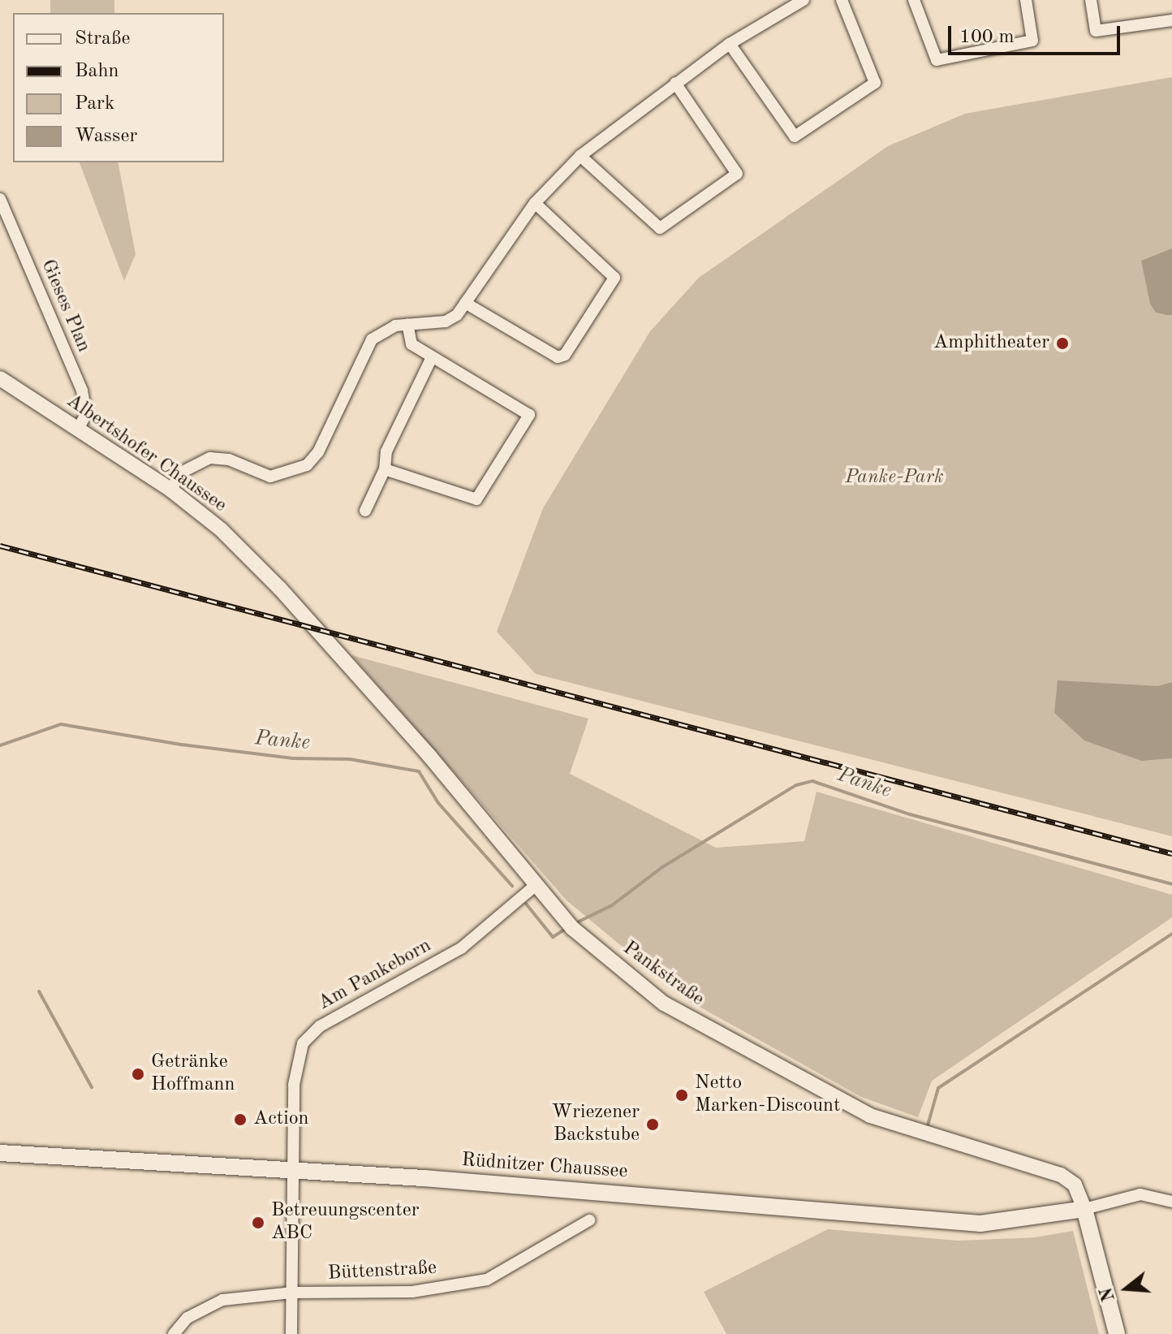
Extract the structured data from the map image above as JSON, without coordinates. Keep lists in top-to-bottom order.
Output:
{
  "streets": {
    "main road": ["Rüdnitzer Chaussee"],
    "street": [
      "Gieses Plan",
      "Albertshofer Chaussee",
      "Pankstraße",
      "Am Pankeborn",
      "Büttenstraße"
    ]
  },
  "crossings": [
    ["Gieses Plan", "Albertshofer Chaussee"],
    ["Albertshofer Chaussee", "Pankstraße"],
    ["Pankstraße", "Am Pankeborn"],
    ["Pankstraße", "Rüdnitzer Chaussee"],
    ["Am Pankeborn", "Rüdnitzer Chaussee"],
    ["Am Pankeborn", "Büttenstraße"]
  ],
  "water": ["Panke"],
  "parks": ["Panke-Park"],
  "places": [
    "Amphitheater",
    "Getränke Hoffmann",
    "Netto Marken-Discount",
    "Action",
    "Wriezener Backstube",
    "Betreuungscenter ABC"
  ],
  "legend": [
    "Straße",
    "Bahn",
    "Park",
    "Wasser"
  ],
  "scale_bar": "100 m",
  "north": "left"
}
